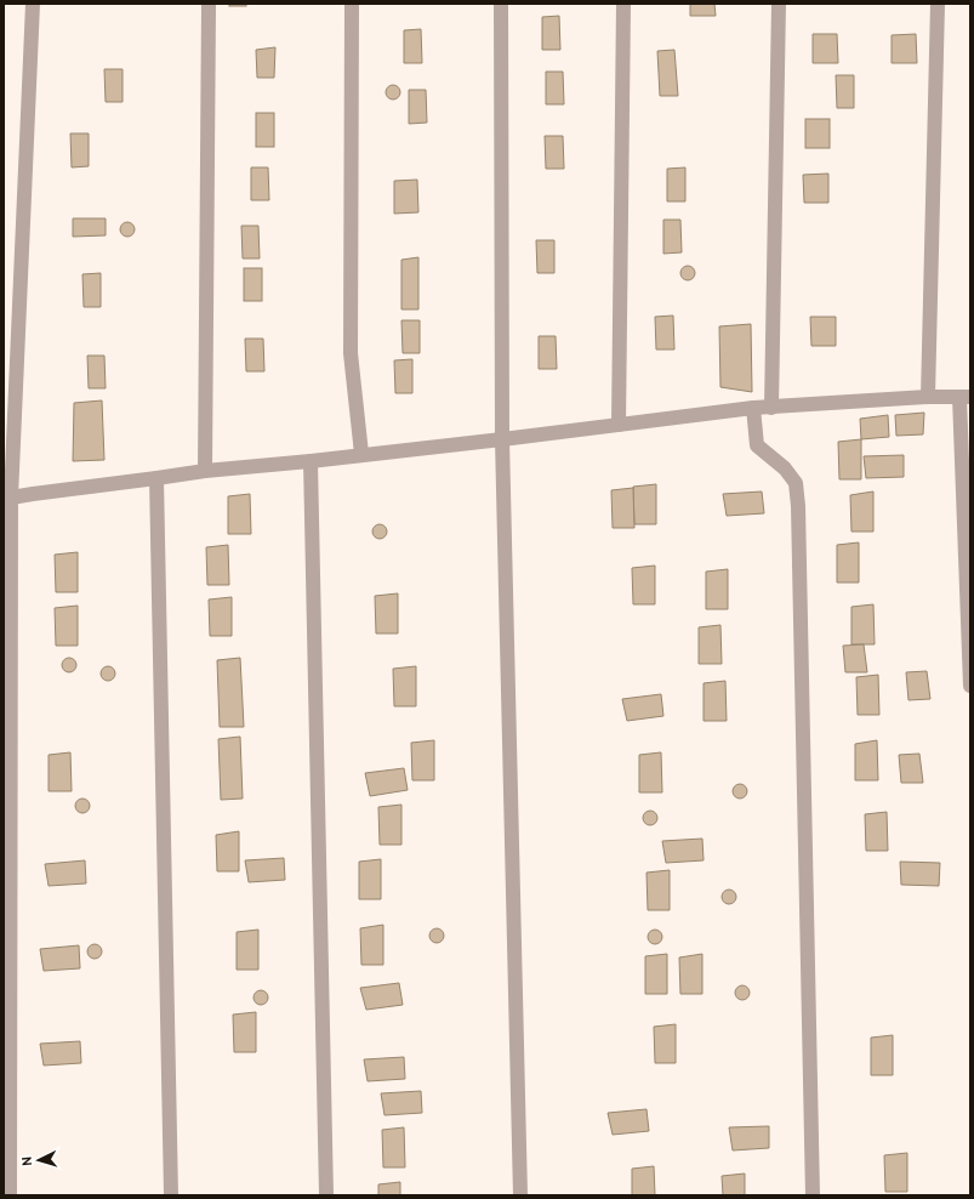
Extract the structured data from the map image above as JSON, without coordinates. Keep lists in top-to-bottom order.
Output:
{
  "north": "left"
}
